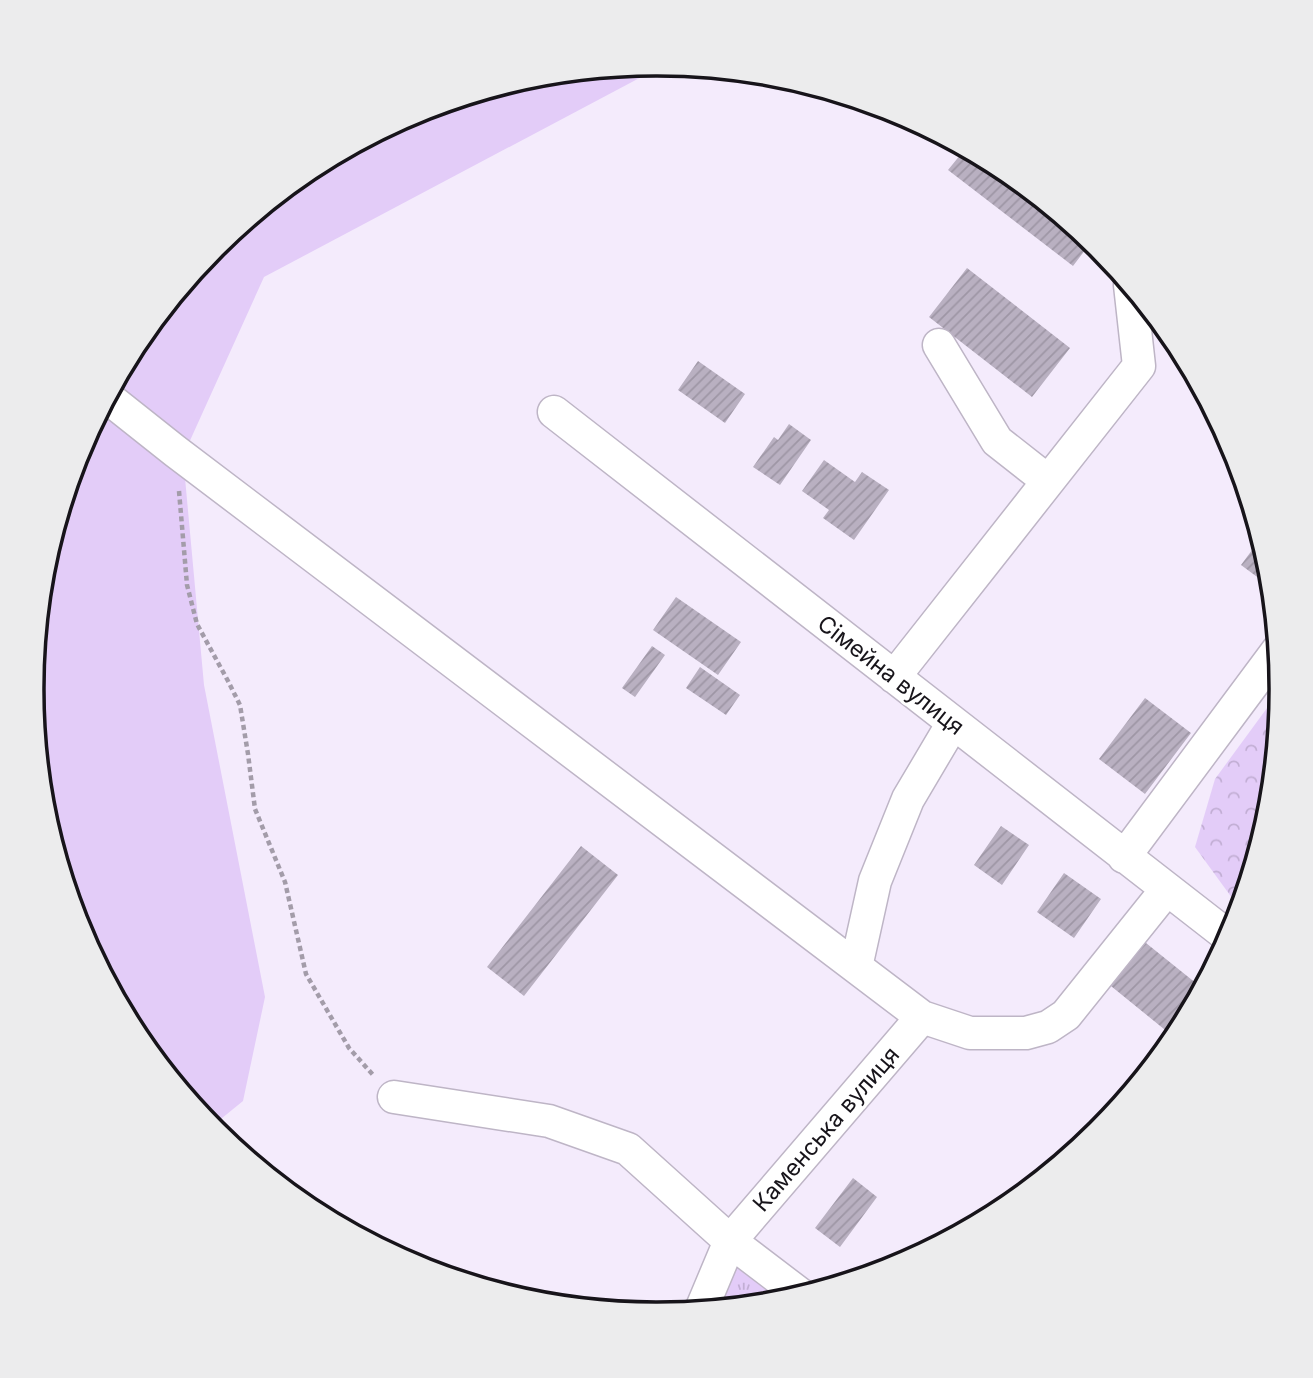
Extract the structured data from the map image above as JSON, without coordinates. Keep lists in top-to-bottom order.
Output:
{
  "streets": {
    "street": ["Сімейна вулиця", "Каменська вулиця"]
  }
}
